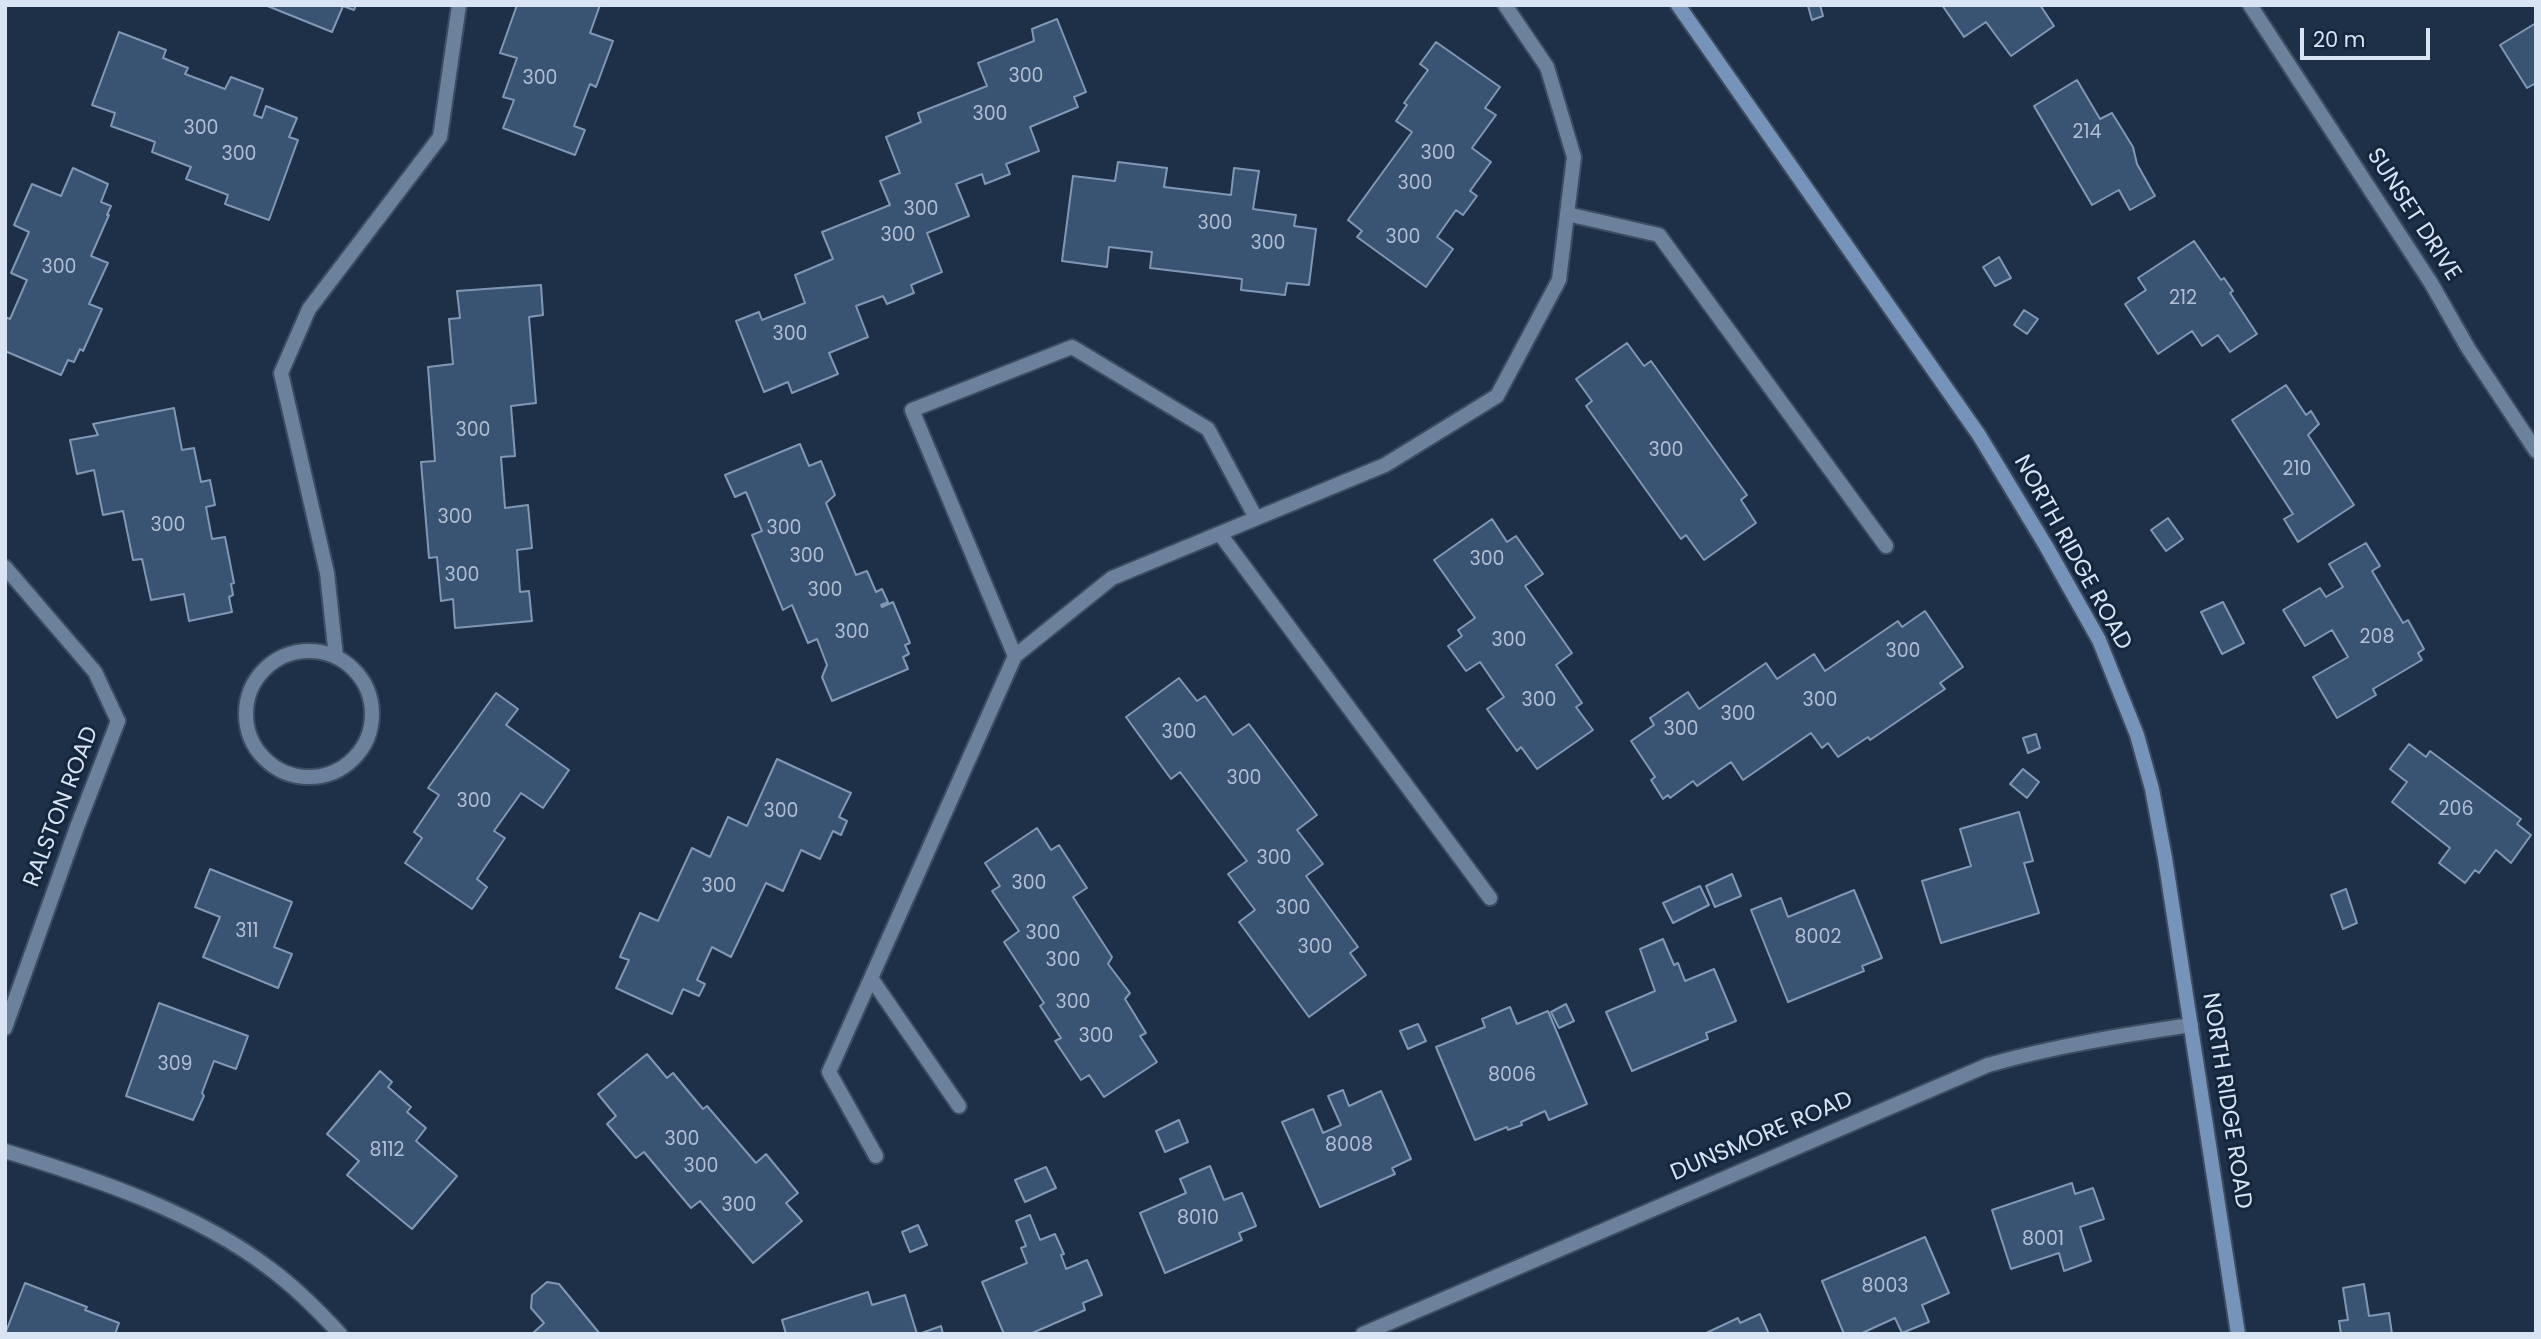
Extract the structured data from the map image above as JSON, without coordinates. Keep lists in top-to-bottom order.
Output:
{
  "streets": {
    "main road": ["NORTH RIDGE ROAD"],
    "street": ["SUNSET DRIVE", "RALSTON ROAD", "DUNSMORE ROAD"]
  },
  "crossings": [
    ["NORTH RIDGE ROAD", "DUNSMORE ROAD"]
  ],
  "house_numbers": [
    "300",
    "300",
    "300",
    "300",
    "214",
    "300",
    "300",
    "300",
    "300",
    "300",
    "300",
    "300",
    "300",
    "300",
    "212",
    "300",
    "300",
    "300",
    "210",
    "300",
    "300",
    "300",
    "300",
    "300",
    "300",
    "300",
    "300",
    "208",
    "300",
    "300",
    "300",
    "300",
    "300",
    "300",
    "300",
    "300",
    "300",
    "206",
    "300",
    "300",
    "300",
    "300",
    "300",
    "311",
    "300",
    "8002",
    "300",
    "300",
    "300",
    "300",
    "309",
    "8006",
    "300",
    "8008",
    "8112",
    "300",
    "300",
    "8010",
    "8001",
    "8003"
  ],
  "scale_bar": "20 m"
}
